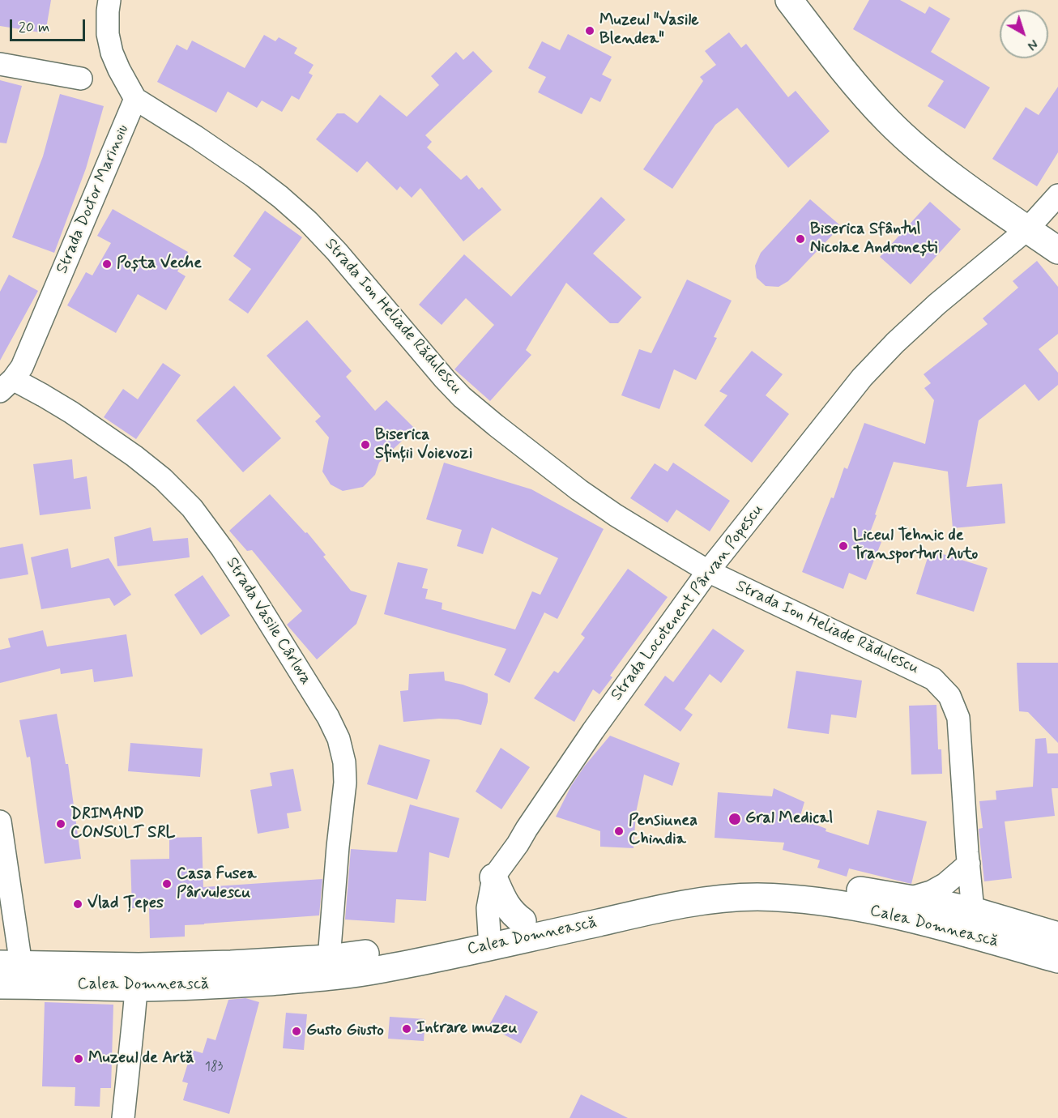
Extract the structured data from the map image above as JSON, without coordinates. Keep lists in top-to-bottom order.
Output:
{
  "streets": {
    "main road": ["Calea Domnească"],
    "street": [
      "Strada Doctor Marinoiu",
      "Strada Ion Heliade Rădulescu",
      "Strada Locotenent Pârvan Popescu",
      "Strada Vasile Cârlova"
    ]
  },
  "crossings": [
    ["Strada Doctor Marinoiu", "Strada Ion Heliade Rădulescu"],
    ["Strada Doctor Marinoiu", "Strada Vasile Cârlova"],
    ["Strada Ion Heliade Rădulescu", "Strada Locotenent Pârvan Popescu"],
    ["Strada Ion Heliade Rădulescu", "Calea Domnească"],
    ["Strada Locotenent Pârvan Popescu", "Calea Domnească"],
    ["Strada Vasile Cârlova", "Calea Domnească"]
  ],
  "places": [
    "Muzeul \"Vasile Blendea\"",
    "Biserica Sfântul Nicolae Andronești",
    "Poșta Veche",
    "Biserica Sfinții Voievozi",
    "Liceul Tehnic de Transporturi Auto",
    "Gral Medical",
    "DRIMAND CONSULT SRL",
    "Pensiunea Chindia",
    "Casa Fusea Pârvulescu",
    "Vlad Țepes",
    "Intrare muzeu",
    "Gusto Giusto",
    "Muzeul de Artă"
  ],
  "house_numbers": ["183"],
  "scale_bar": "20 m",
  "north": "bottom right"
}
